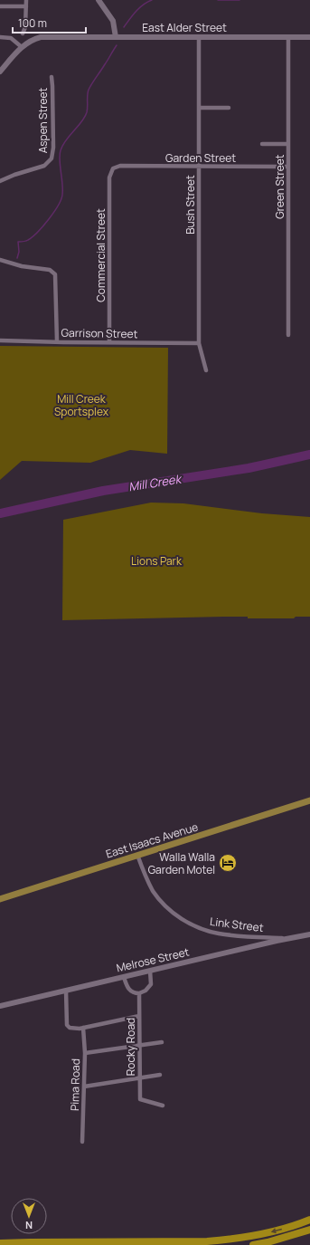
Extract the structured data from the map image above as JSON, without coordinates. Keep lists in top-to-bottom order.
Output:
{
  "streets": {
    "main road": ["East Isaacs Avenue"],
    "street": [
      "East Alder Street",
      "Aspen Street",
      "Garden Street",
      "Green Street",
      "Bush Street",
      "Commercial Street",
      "Garrison Street",
      "Link Street",
      "Melrose Street",
      "Rocky Road",
      "Pima Road"
    ]
  },
  "crossings": [
    ["East Alder Street", "Green Street"],
    ["East Alder Street", "Bush Street"],
    ["Garden Street", "Green Street"],
    ["Garden Street", "Bush Street"],
    ["Garden Street", "Commercial Street"],
    ["Bush Street", "Garrison Street"],
    ["Commercial Street", "Garrison Street"],
    ["East Isaacs Avenue", "Link Street"],
    ["Link Street", "Melrose Street"]
  ],
  "water": ["Mill Creek"],
  "parks": ["Mill Creek Sportsplex", "Lions Park"],
  "places": {
    "hotel": ["Walla Walla Garden Motel"]
  },
  "scale_bar": "100 m",
  "north": "bottom"
}
